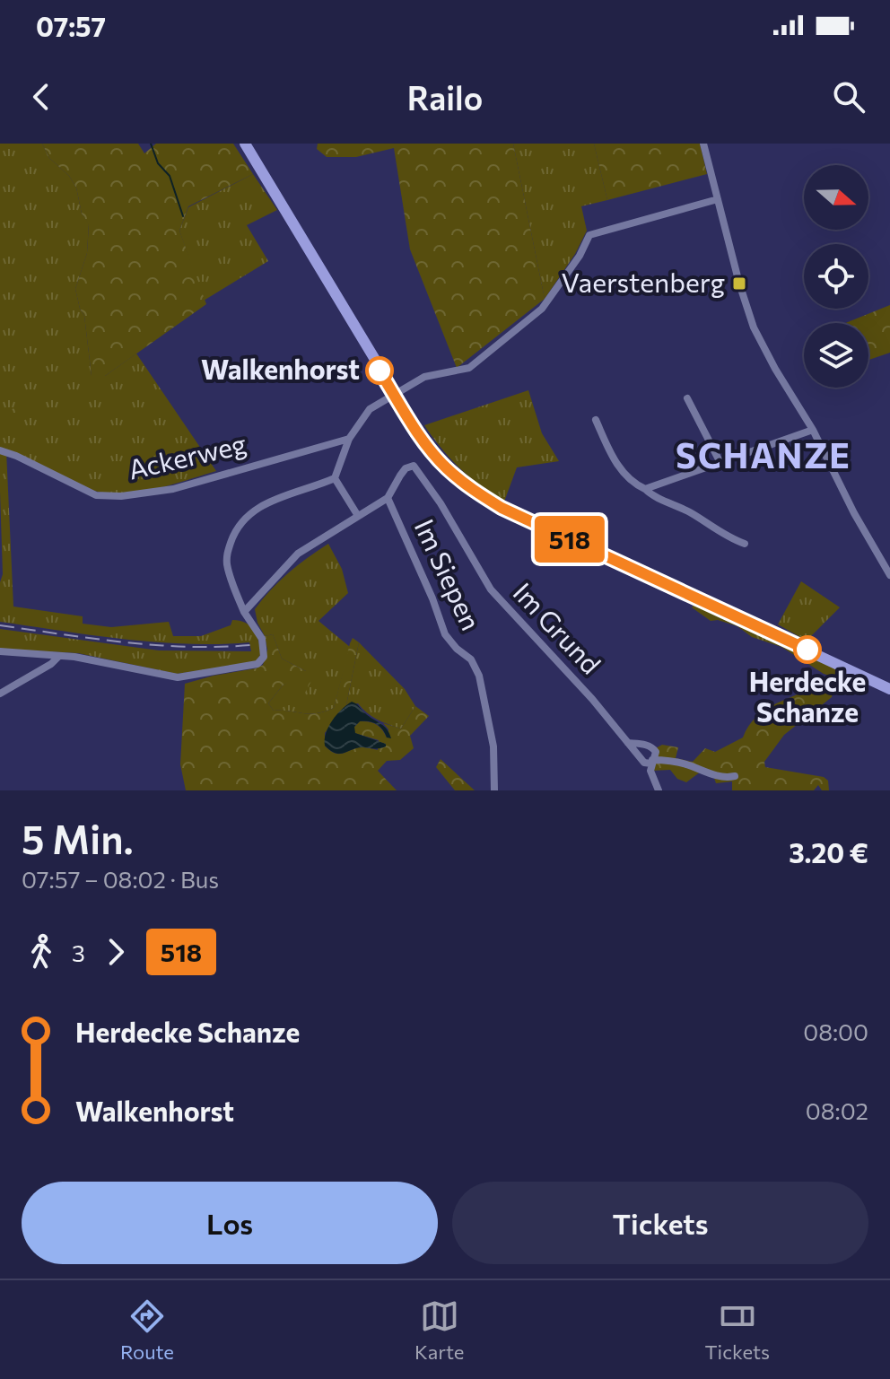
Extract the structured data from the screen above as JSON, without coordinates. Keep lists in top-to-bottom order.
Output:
{
  "streets": {
    "street": ["Ackerweg", "Im Siepen", "Im Grund"]
  },
  "crossings": [
    ["Im Siepen", "Im Grund"]
  ],
  "districts": ["SCHANZE"],
  "places": {
    "transit": ["Vaerstenberg"],
    "other": ["Walkenhorst", "Herdecke Schanze"]
  },
  "lines": ["bus line 518"],
  "north": "right",
  "page": {
    "status": "07:57",
    "header": "Railo",
    "on_map": "518",
    "heading": ["5 Min.", "07:57 – 08:02 · Bus", "3.20 €"],
    "legs": ["3", "518"],
    "list": [
      {
        "name": "Herdecke Schanze",
        "value": "08:00"
      },
      {
        "name": "Walkenhorst",
        "value": "08:02"
      }
    ],
    "buttons": ["Los", "Tickets"],
    "tabs": ["Route", "Karte", "Tickets"]
  }
}
